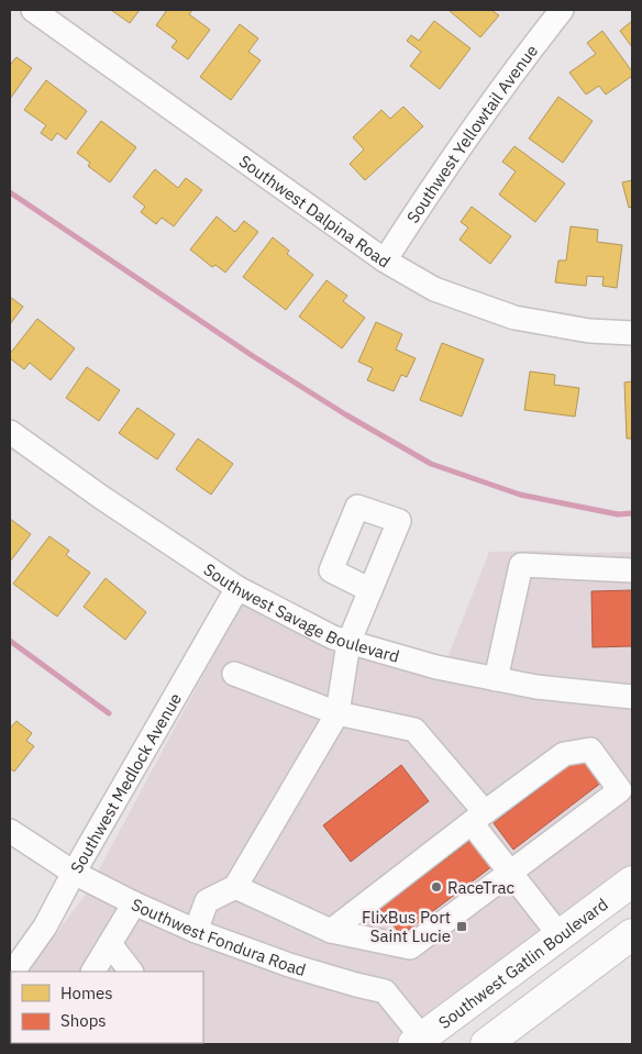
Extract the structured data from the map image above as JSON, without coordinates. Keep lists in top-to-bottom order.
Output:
{
  "streets": {
    "main road": ["Southwest Gatlin Boulevard"],
    "street": [
      "Southwest Yellowtail Avenue",
      "Southwest Dalpina Road",
      "Southwest Savage Boulevard",
      "Southwest Medlock Avenue",
      "Southwest Fondura Road"
    ]
  },
  "crossings": [
    ["Southwest Yellowtail Avenue", "Southwest Dalpina Road"],
    ["Southwest Savage Boulevard", "Southwest Medlock Avenue"],
    ["Southwest Medlock Avenue", "Southwest Fondura Road"],
    ["Southwest Fondura Road", "Southwest Gatlin Boulevard"]
  ],
  "places": {
    "other": ["RaceTrac"],
    "transit": ["FlixBus Port Saint Lucie"]
  },
  "legend": ["Homes", "Shops"]
}
